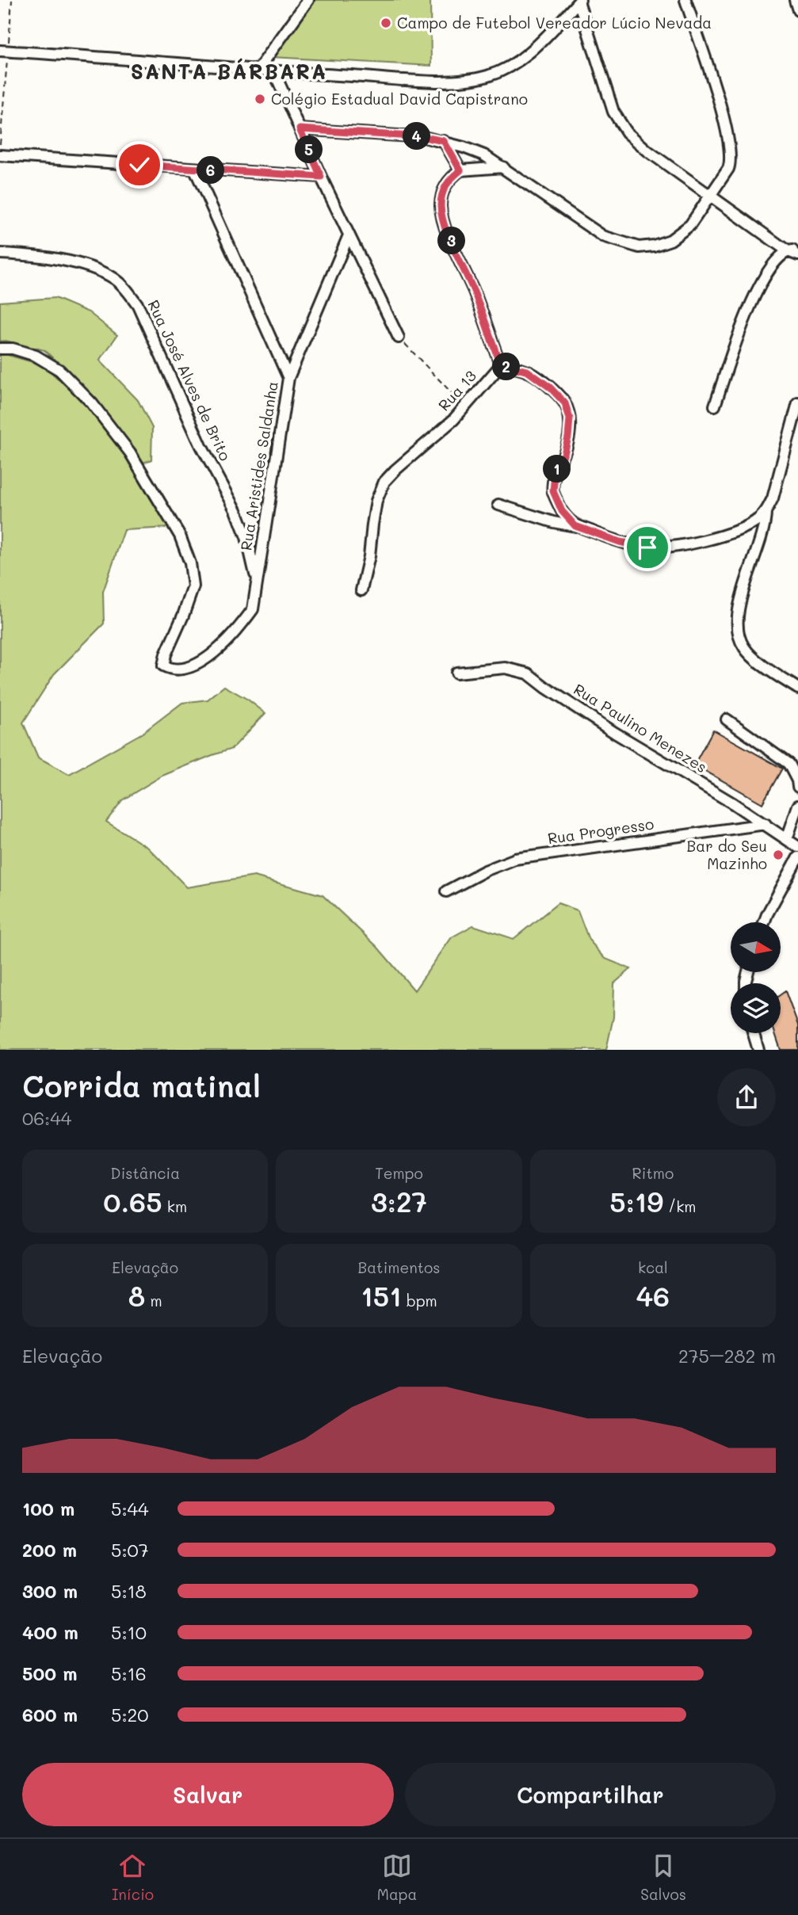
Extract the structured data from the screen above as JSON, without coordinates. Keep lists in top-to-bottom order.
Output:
{
  "streets": {
    "street": [
      "Rua José Alves de Brito",
      "Rua 13",
      "Rua Aristides Saldanha",
      "Rua Paulino Menezes",
      "Rua Progresso"
    ]
  },
  "crossings": [
    ["Rua José Alves de Brito", "Rua Aristides Saldanha"],
    ["Rua Paulino Menezes", "Rua Progresso"]
  ],
  "districts": ["SANTA BÁRBARA"],
  "places": ["Campo de Futebol Vereador Lúcio Nevada", "Colégio Estadual David Capistrano", "Bar do Seu Mazinho"],
  "north": "right",
  "page": {
    "pins": [
      "4",
      "5",
      "6",
      "3",
      "2",
      "1"
    ],
    "heading": ["Corrida matinal", "06:44"],
    "stats": [
      ["Distância", "0.65 km"],
      ["Tempo", "3:27"],
      ["Ritmo", "5:19 /km"],
      ["Elevação", "8 m"],
      ["Batimentos", "151 bpm"],
      ["kcal", "46"]
    ],
    "chart": ["Elevação", "275–282 m"],
    "list": [
      {
        "name": "100 m",
        "note": "5:44"
      },
      {
        "name": "200 m",
        "note": "5:07"
      },
      {
        "name": "300 m",
        "note": "5:18"
      },
      {
        "name": "400 m",
        "note": "5:10"
      },
      {
        "name": "500 m",
        "note": "5:16"
      },
      {
        "name": "600 m",
        "note": "5:20"
      }
    ],
    "buttons": ["Salvar", "Compartilhar"],
    "tabs": ["Início", "Mapa", "Salvos"]
  }
}
